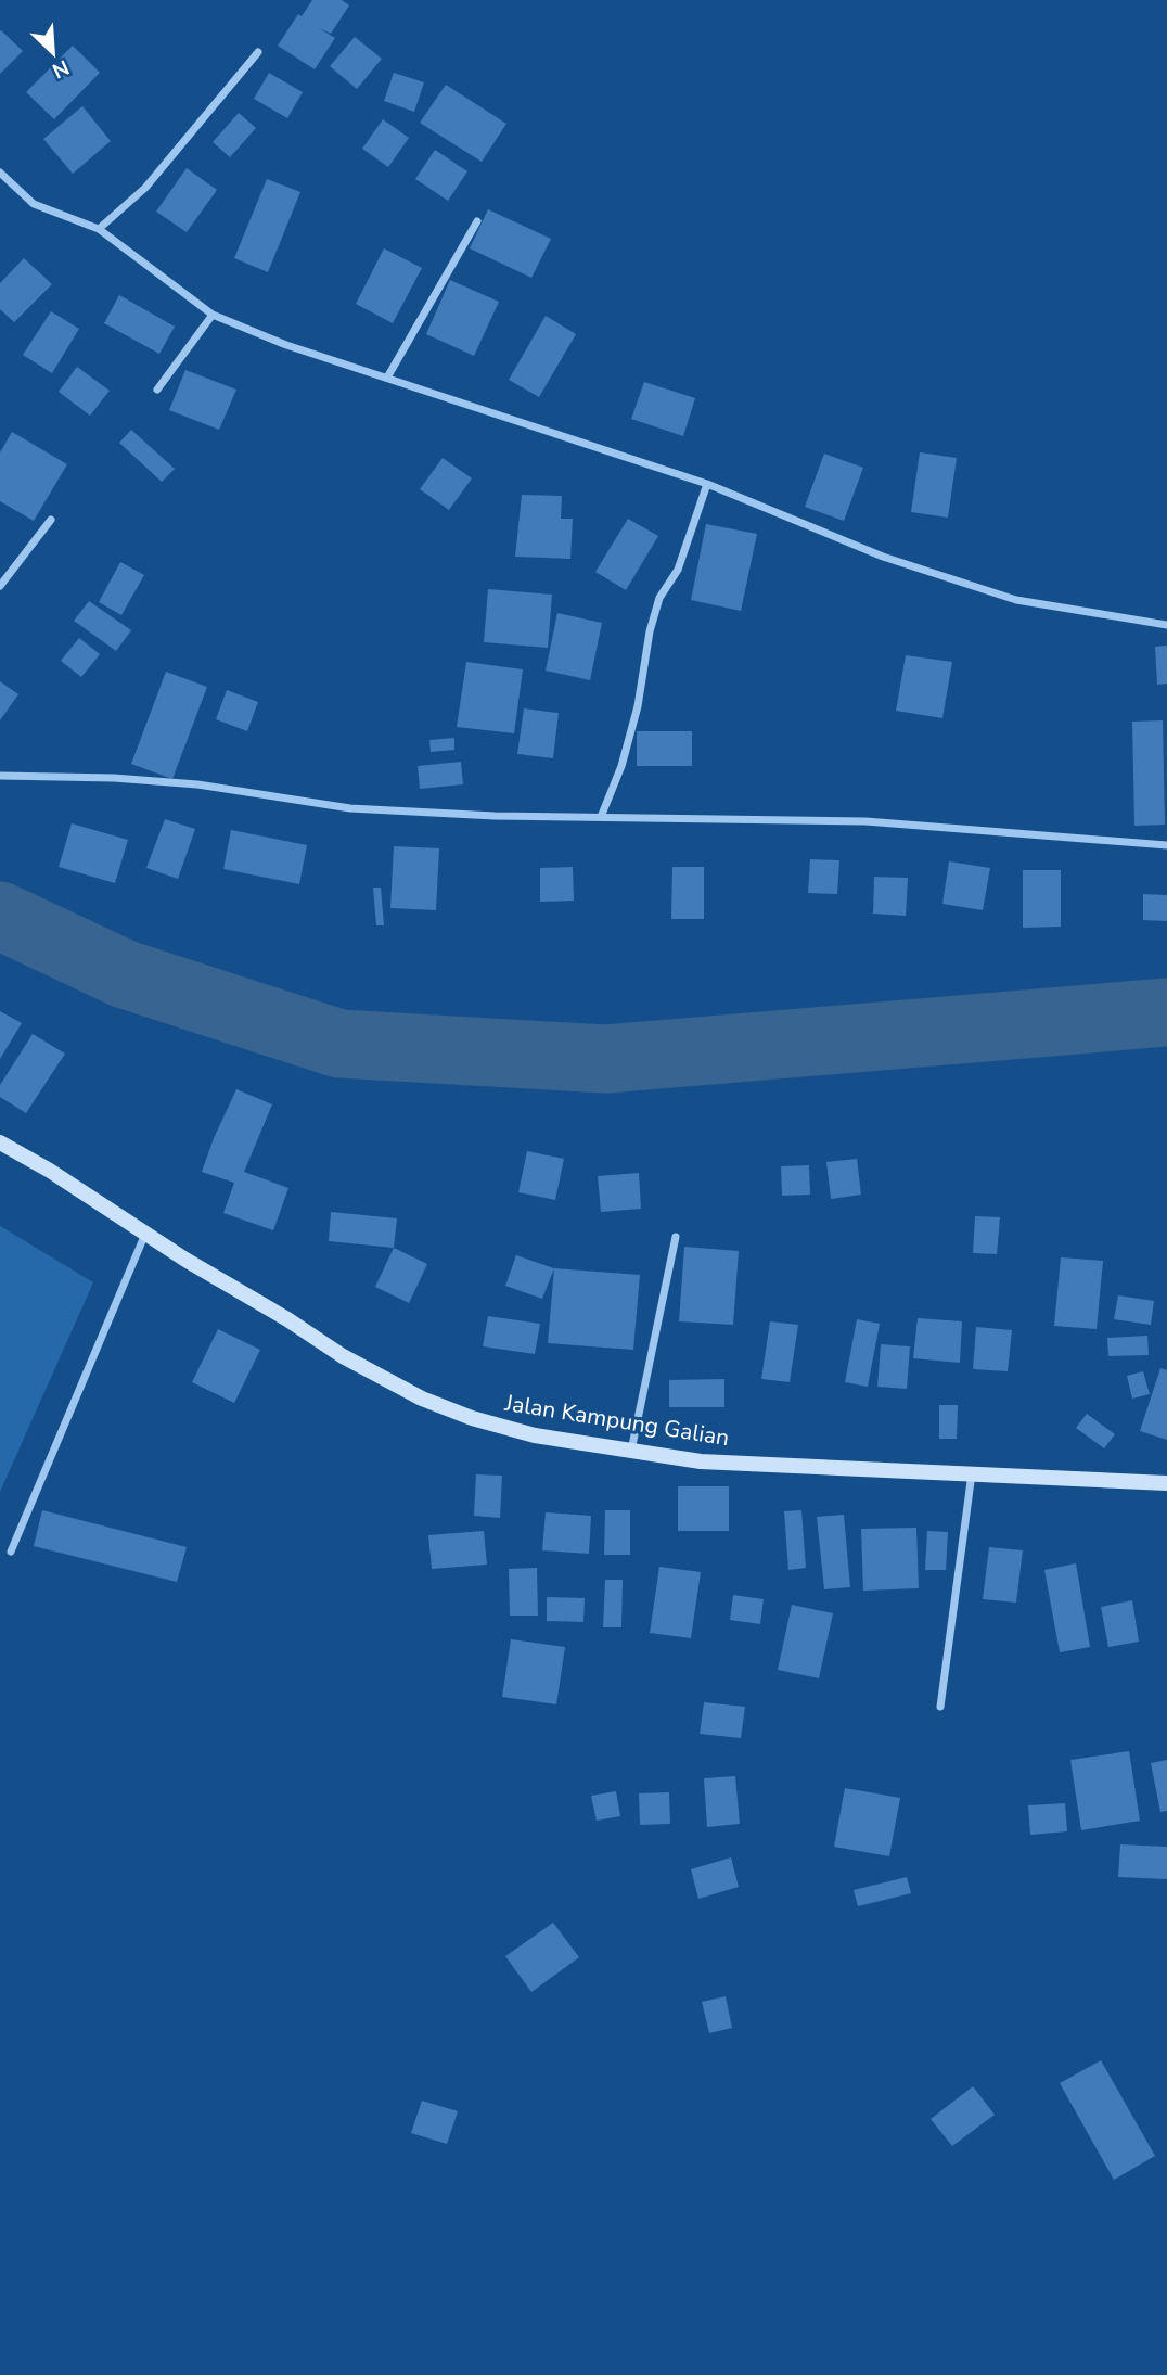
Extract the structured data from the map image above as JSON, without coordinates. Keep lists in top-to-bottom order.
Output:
{
  "streets": {
    "main road": ["Jalan Kampung Galian"]
  },
  "north": "bottom right"
}
